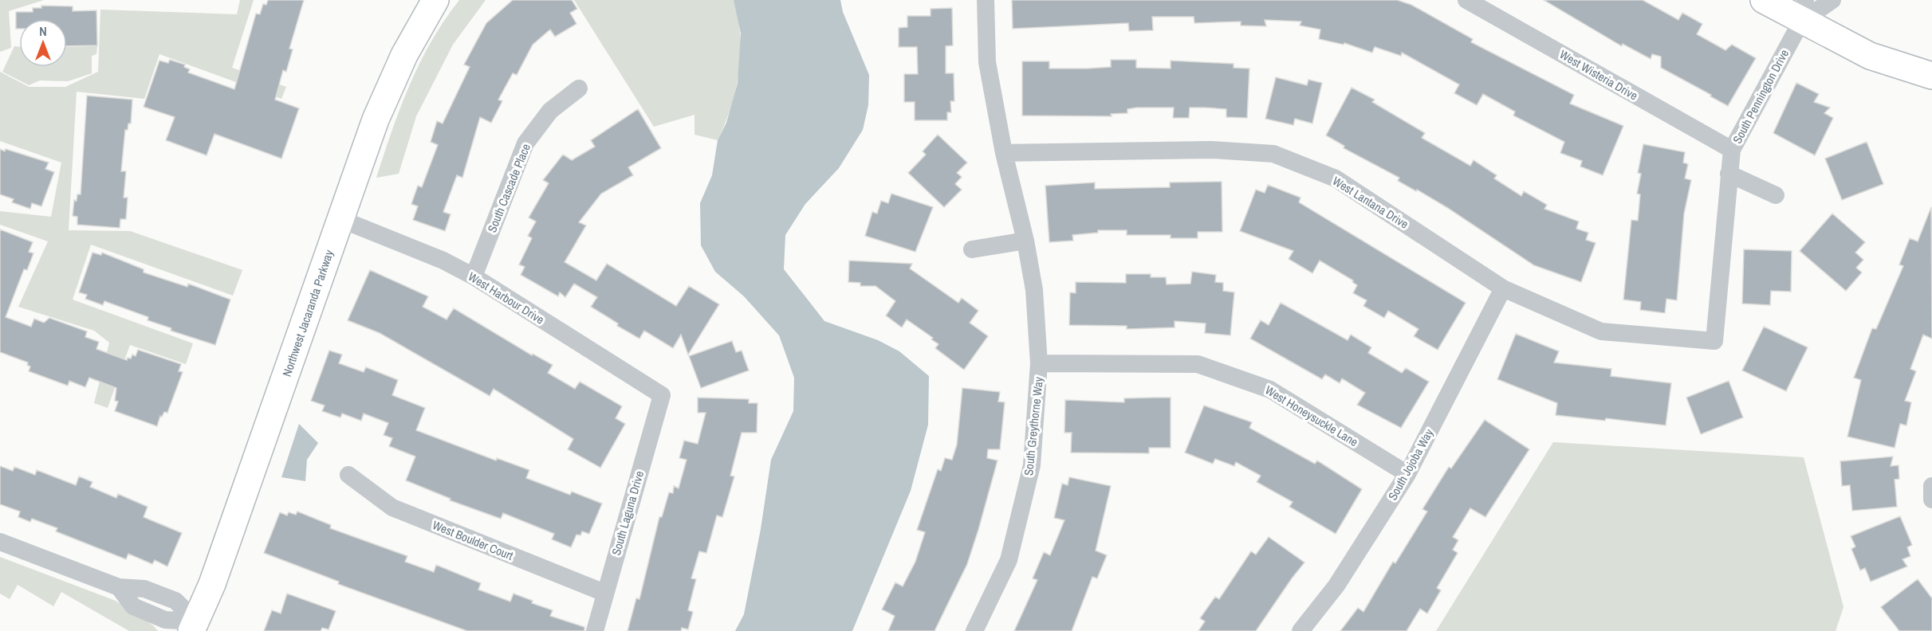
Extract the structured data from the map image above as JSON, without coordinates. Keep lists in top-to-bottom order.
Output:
{
  "streets": {
    "street": [
      "West Wisteria Drive",
      "South Pennington Drive",
      "South Cascade Place",
      "West Lantana Drive",
      "West Harbour Drive",
      "Northwest Jacaranda Parkway",
      "West Honeysuckle Lane",
      "South Greythorne Way",
      "South Jojoba Way",
      "South Laguna Drive",
      "West Boulder Court"
    ]
  },
  "crossings": [
    ["West Wisteria Drive", "South Pennington Drive"],
    ["South Pennington Drive", "West Lantana Drive"],
    ["South Cascade Place", "West Harbour Drive"],
    ["West Lantana Drive", "South Greythorne Way"],
    ["West Lantana Drive", "South Jojoba Way"],
    ["West Harbour Drive", "Northwest Jacaranda Parkway"],
    ["West Harbour Drive", "South Laguna Drive"],
    ["West Honeysuckle Lane", "South Greythorne Way"],
    ["West Honeysuckle Lane", "South Jojoba Way"],
    ["South Laguna Drive", "West Boulder Court"]
  ],
  "north": "top"
}
